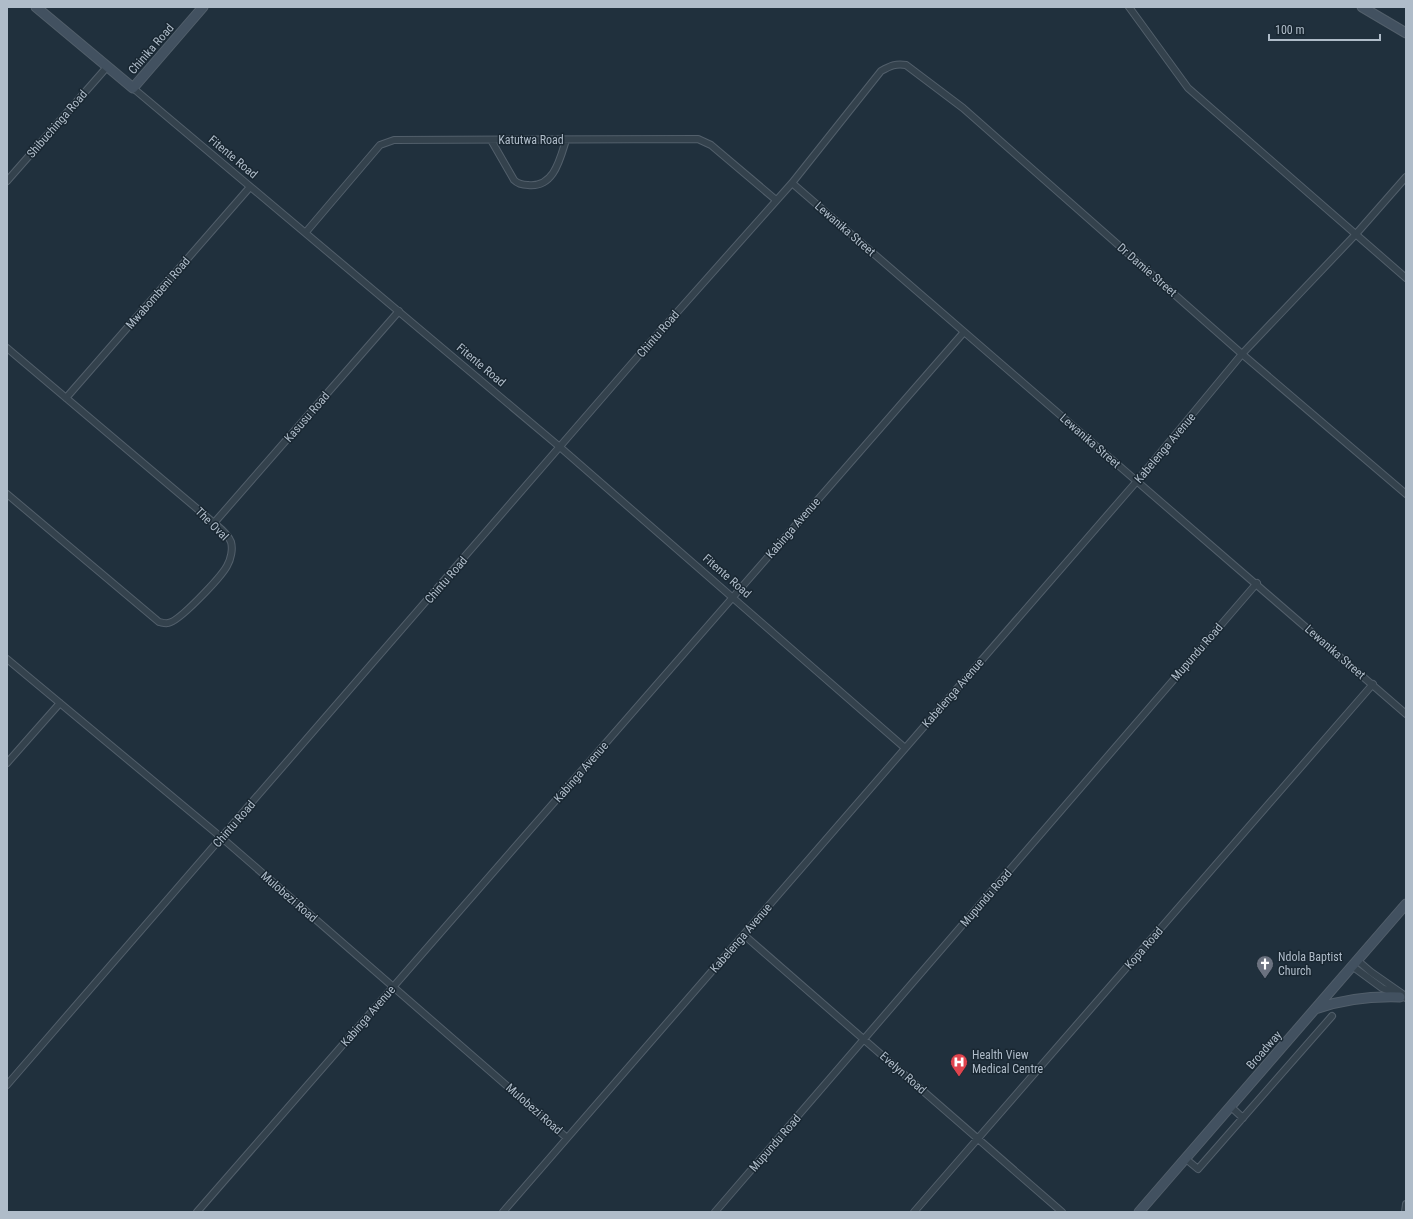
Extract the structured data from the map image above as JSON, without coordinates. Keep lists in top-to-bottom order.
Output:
{
  "streets": {
    "main road": ["Chinika Road", "Fitente Road", "Broadway"],
    "street": [
      "Shibuchinga Road",
      "Katutwa Road",
      "Lewanika Street",
      "Dr Damie Street",
      "Mwabombeni Road",
      "Chintu Road",
      "Kasusu Road",
      "Kabelenga Avenue",
      "The Oval",
      "Kabinga Avenue",
      "Mupundu Road",
      "Mulobezi Road",
      "Kopa Road",
      "Evelyn Road"
    ]
  },
  "crossings": [
    ["Chinika Road", "Fitente Road"],
    ["Shibuchinga Road", "Fitente Road"],
    ["Katutwa Road", "Fitente Road"],
    ["Katutwa Road", "Chintu Road"],
    ["Fitente Road", "Mwabombeni Road"],
    ["Fitente Road", "Chintu Road"],
    ["Fitente Road", "Kasusu Road"],
    ["Fitente Road", "Kabelenga Avenue"],
    ["Fitente Road", "Kabinga Avenue"],
    ["Lewanika Street", "Chintu Road"],
    ["Lewanika Street", "Kabelenga Avenue"],
    ["Lewanika Street", "Kabinga Avenue"],
    ["Lewanika Street", "Mupundu Road"],
    ["Lewanika Street", "Kopa Road"],
    ["Dr Damie Street", "Chintu Road"],
    ["Dr Damie Street", "Kabelenga Avenue"],
    ["Mwabombeni Road", "The Oval"],
    ["Chintu Road", "Mulobezi Road"],
    ["Kasusu Road", "The Oval"],
    ["Kabelenga Avenue", "Mulobezi Road"],
    ["Kabelenga Avenue", "Evelyn Road"],
    ["Kabinga Avenue", "Mulobezi Road"],
    ["Mupundu Road", "Evelyn Road"],
    ["Kopa Road", "Evelyn Road"]
  ],
  "places": {
    "church": ["Ndola Baptist Church"],
    "hospital": ["Health View Medical Centre"]
  },
  "scale_bar": "100 m"
}
